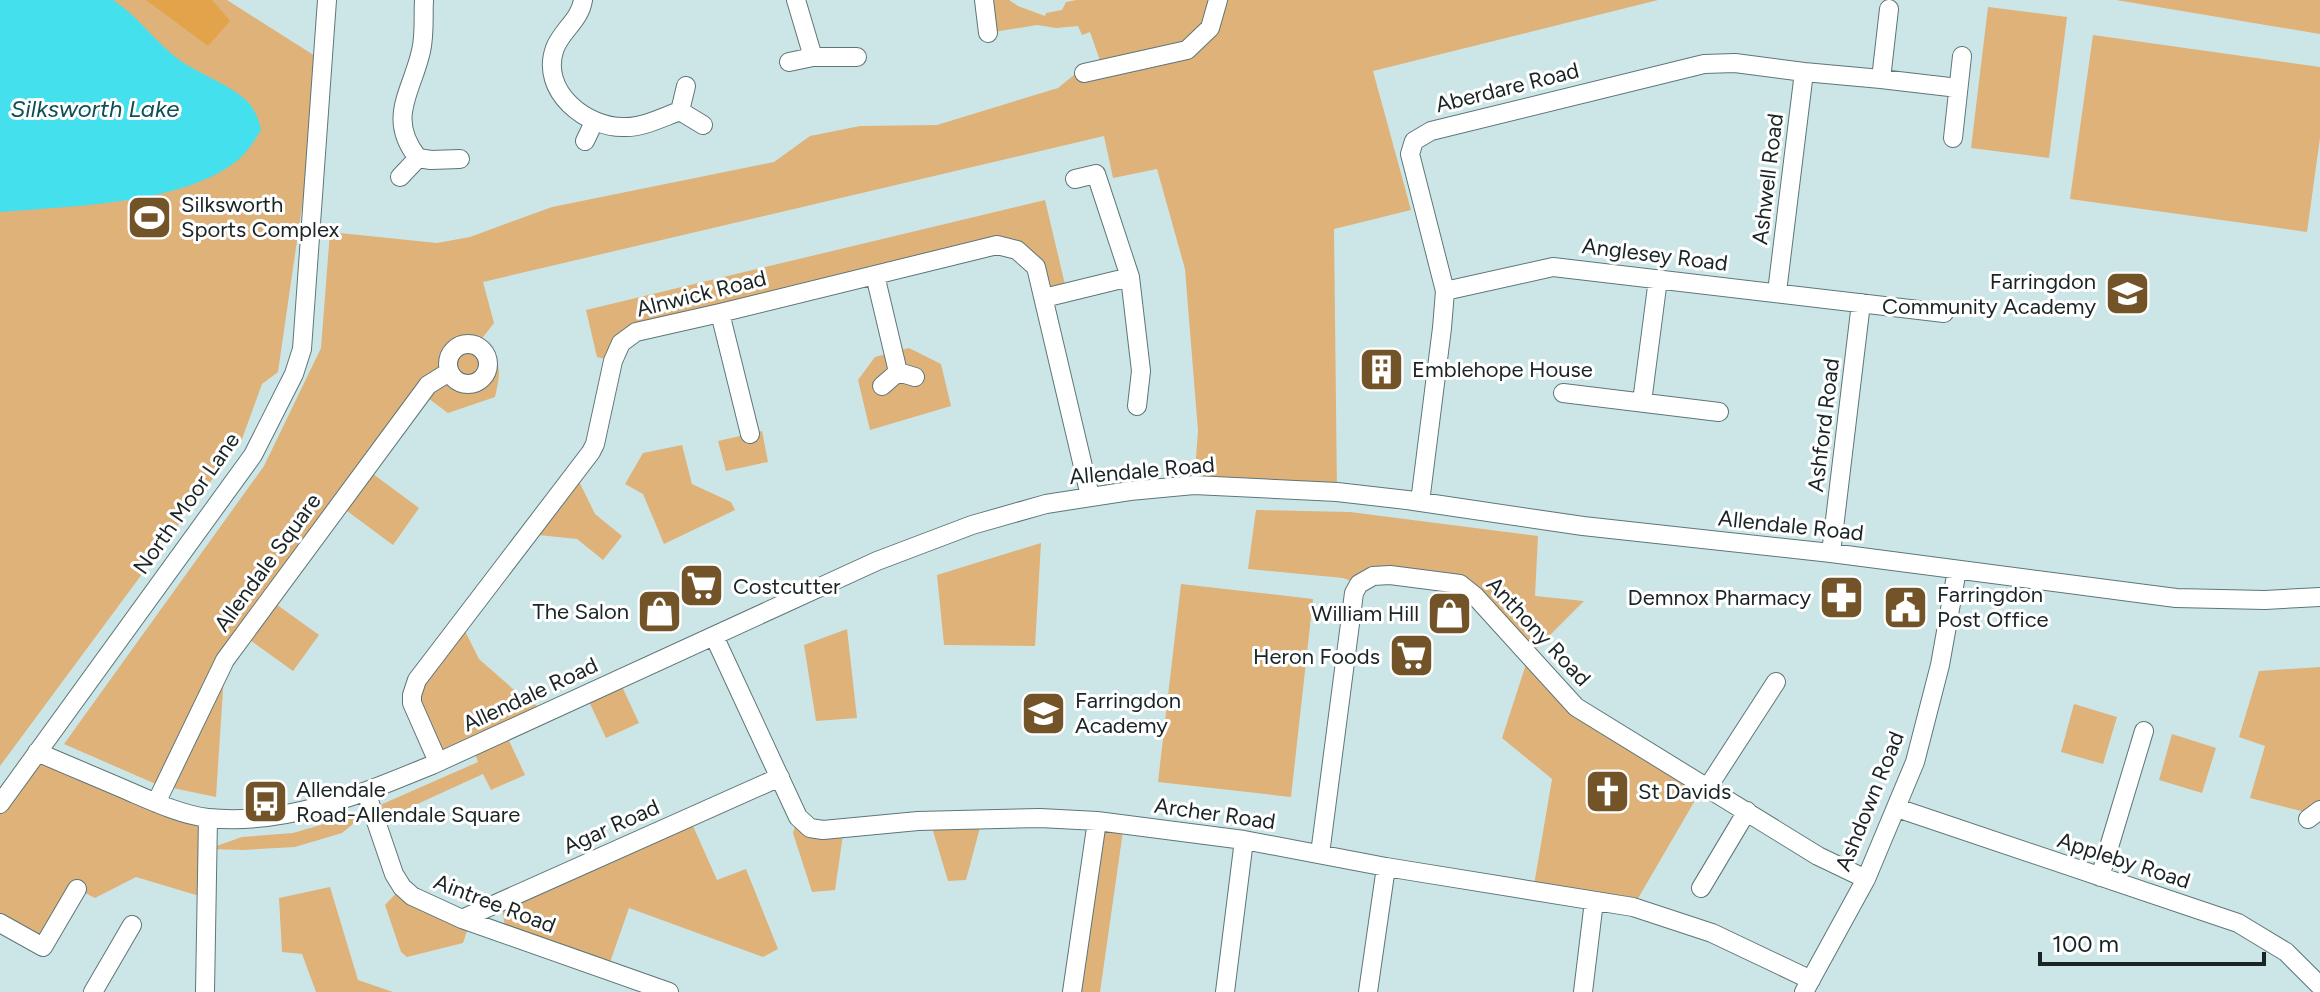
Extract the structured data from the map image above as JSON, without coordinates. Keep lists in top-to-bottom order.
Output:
{
  "streets": {
    "street": [
      "Aberdare Road",
      "Ashwell Road",
      "Anglesey Road",
      "Alnwick Road",
      "Ashford Road",
      "Allendale Road",
      "North Moor Lane",
      "Allendale Square",
      "Anthony Road",
      "Ashdown Road",
      "Archer Road",
      "Agar Road",
      "Appleby Road",
      "Aintree Road"
    ]
  },
  "crossings": [
    ["Aberdare Road", "Ashwell Road"],
    ["Aberdare Road", "Anglesey Road"],
    ["Aberdare Road", "Allendale Road"],
    ["Ashwell Road", "Anglesey Road"],
    ["Anglesey Road", "Ashford Road"],
    ["Alnwick Road", "Allendale Road"],
    ["Ashford Road", "Allendale Road"],
    ["Allendale Road", "North Moor Lane"],
    ["Allendale Road", "Allendale Square"],
    ["Allendale Road", "Ashdown Road"],
    ["Allendale Road", "Archer Road"],
    ["Allendale Road", "Aintree Road"],
    ["Anthony Road", "Ashdown Road"],
    ["Anthony Road", "Archer Road"],
    ["Ashdown Road", "Archer Road"],
    ["Ashdown Road", "Appleby Road"],
    ["Archer Road", "Agar Road"],
    ["Agar Road", "Aintree Road"]
  ],
  "water": ["Silksworth Lake"],
  "places": {
    "sports": ["Silksworth Sports Complex"],
    "school or university": ["Farringdon Community Academy", "Farringdon Academy"],
    "building": ["Emblehope House"],
    "supermarket": ["Costcutter", "Heron Foods"],
    "pharmacy": ["Demnox Pharmacy"],
    "public building": ["Farringdon Post Office"],
    "shop": ["The Salon", "William Hill"],
    "church": ["St Davids"],
    "bus stop": ["Allendale Road-Allendale Square"]
  },
  "scale_bar": "100 m"
}
